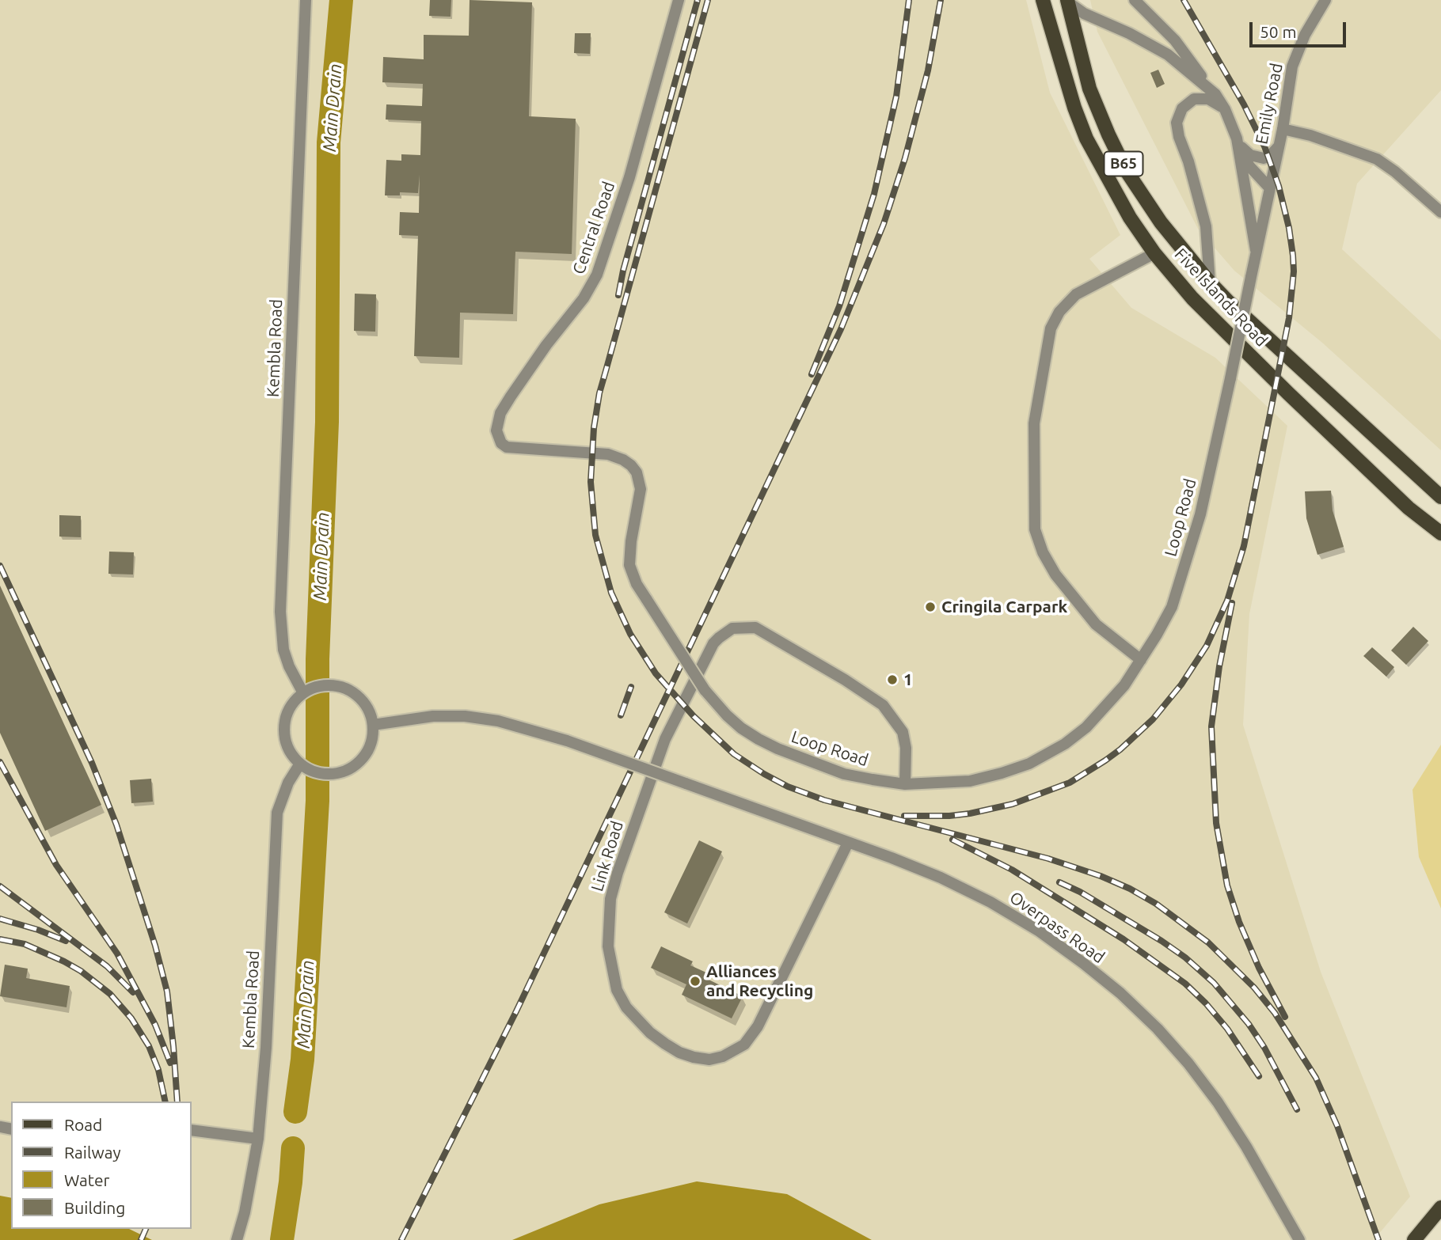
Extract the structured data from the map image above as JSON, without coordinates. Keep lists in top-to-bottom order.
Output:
{
  "streets": {
    "main road": ["B65", "Five Islands Road"],
    "street": [
      "Emily Road",
      "Central Road",
      "Kembla Road",
      "Loop Road",
      "Link Road",
      "Overpass Road"
    ]
  },
  "crossings": [
    ["Emily Road", "Loop Road"],
    ["B65", "Five Islands Road"],
    ["Central Road", "Loop Road"],
    ["Five Islands Road", "Loop Road"],
    ["Kembla Road", "Overpass Road"],
    ["Loop Road", "Link Road"],
    ["Link Road", "Overpass Road"]
  ],
  "water": ["Main Drain"],
  "places": ["Cringila Carpark", "1", "Alliances and Recycling"],
  "legend": [
    "Road",
    "Railway",
    "Water",
    "Building"
  ],
  "scale_bar": "50 m"
}
